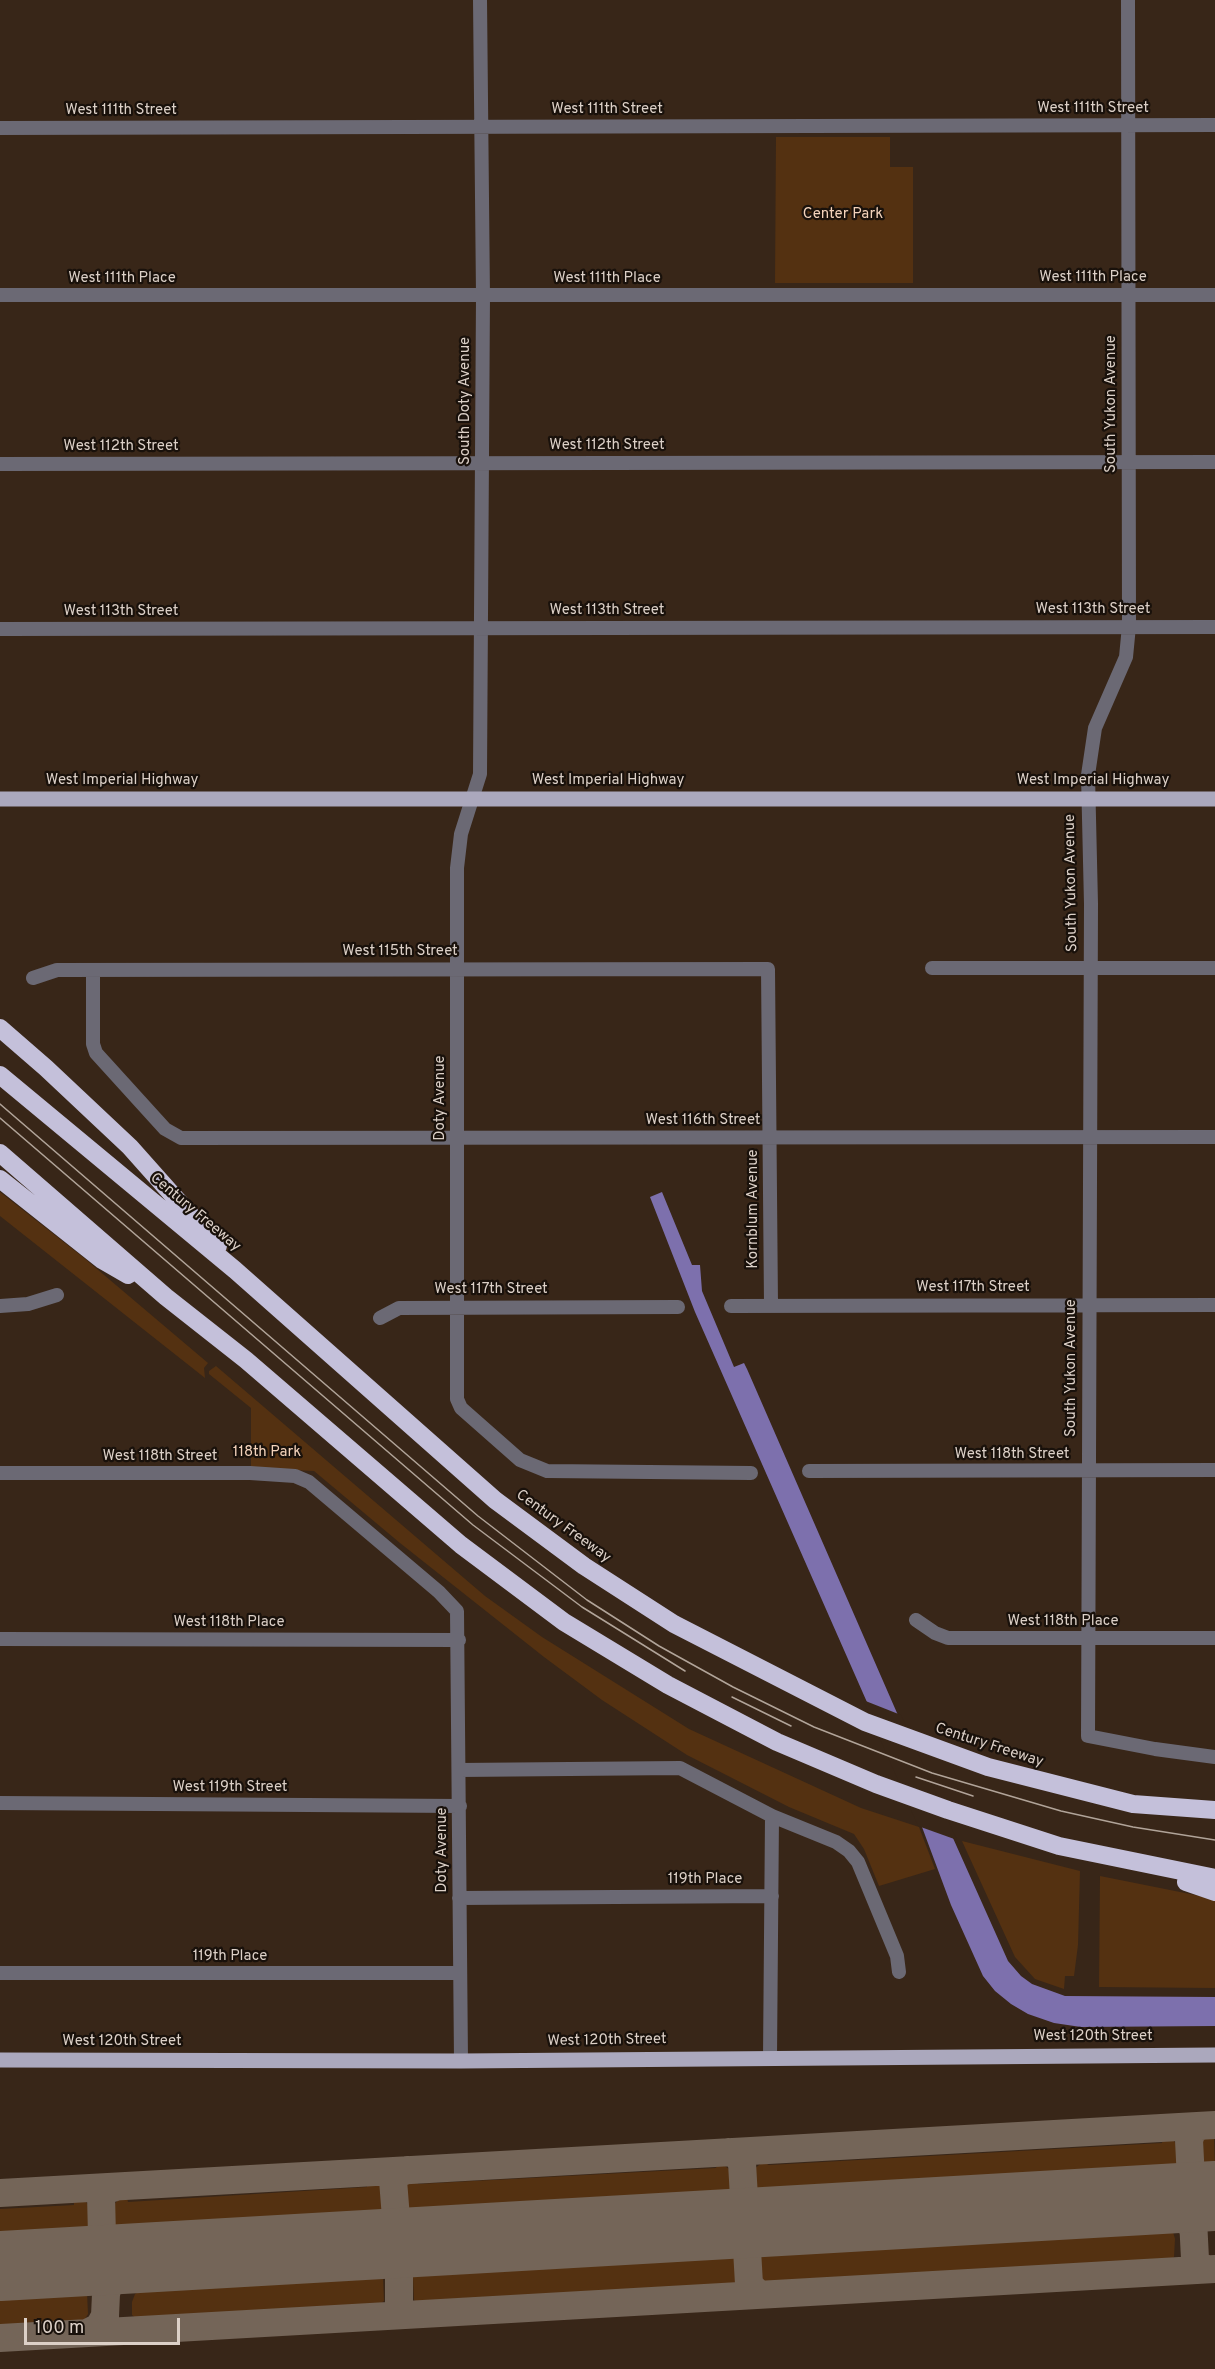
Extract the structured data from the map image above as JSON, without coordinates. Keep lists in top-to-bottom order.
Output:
{
  "streets": {
    "highway": ["Century Freeway"],
    "main road": ["West Imperial Highway", "West 120th Street"],
    "street": [
      "West 111th Street",
      "West 111th Place",
      "South Doty Avenue",
      "South Yukon Avenue",
      "West 112th Street",
      "West 113th Street",
      "West 115th Street",
      "Doty Avenue",
      "West 116th Street",
      "Kornblum Avenue",
      "West 117th Street",
      "West 118th Street",
      "West 118th Place",
      "West 119th Street",
      "119th Place"
    ]
  },
  "crossings": [
    ["West 111th Street", "South Doty Avenue"],
    ["West 111th Street", "South Yukon Avenue"],
    ["West 111th Place", "South Doty Avenue"],
    ["West 111th Place", "South Yukon Avenue"],
    ["South Doty Avenue", "West 112th Street"],
    ["South Doty Avenue", "West 113th Street"],
    ["South Doty Avenue", "West Imperial Highway"],
    ["South Doty Avenue", "Doty Avenue"],
    ["South Yukon Avenue", "West 112th Street"],
    ["South Yukon Avenue", "West 113th Street"],
    ["South Yukon Avenue", "West Imperial Highway"],
    ["South Yukon Avenue", "West 116th Street"],
    ["South Yukon Avenue", "West 117th Street"],
    ["South Yukon Avenue", "West 118th Street"],
    ["South Yukon Avenue", "West 118th Place"],
    ["West Imperial Highway", "Doty Avenue"],
    ["West 115th Street", "Doty Avenue"],
    ["West 115th Street", "West 116th Street"],
    ["West 115th Street", "Kornblum Avenue"],
    ["Doty Avenue", "West 116th Street"],
    ["Doty Avenue", "West 117th Street"],
    ["Doty Avenue", "West 118th Street"],
    ["Doty Avenue", "West 118th Place"],
    ["Doty Avenue", "West 119th Street"],
    ["Doty Avenue", "119th Place"],
    ["Doty Avenue", "West 120th Street"],
    ["West 116th Street", "Kornblum Avenue"],
    ["Kornblum Avenue", "West 117th Street"],
    ["West 118th Street", "West 118th Place"]
  ],
  "parks": ["Center Park", "118th Park"],
  "scale_bar": "100 m"
}
